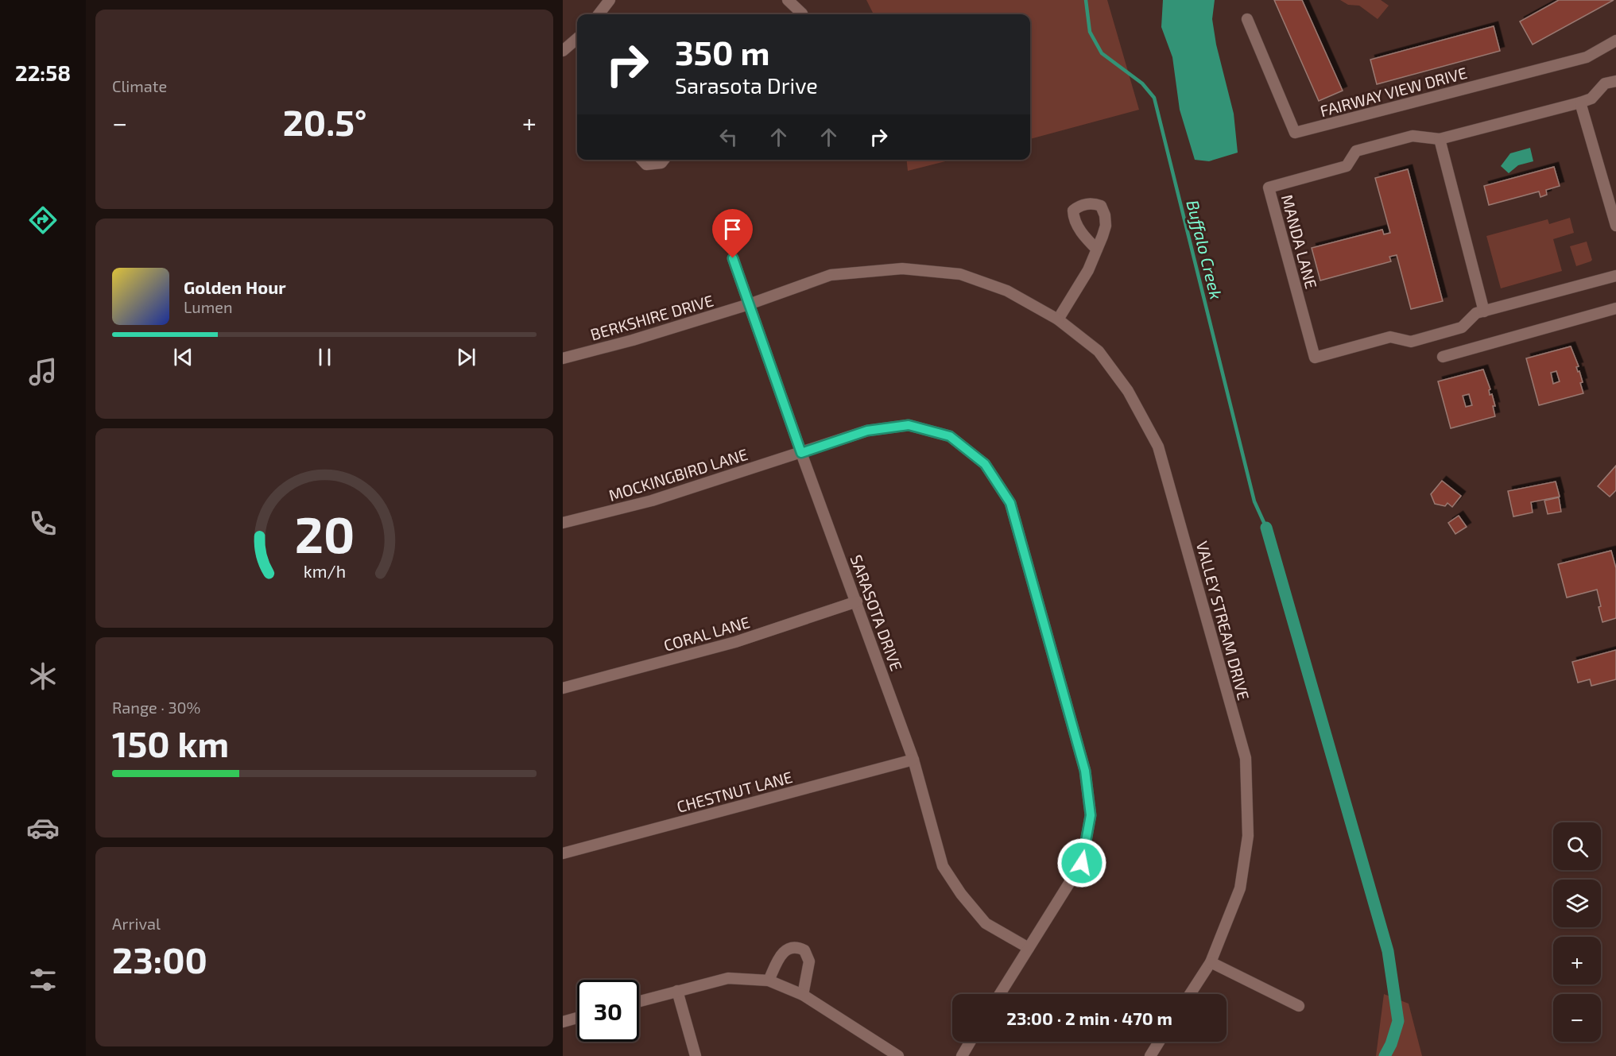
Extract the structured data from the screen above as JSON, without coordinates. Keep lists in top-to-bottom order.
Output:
{
  "streets": {
    "street": [
      "FAIRWAY VIEW DRIVE",
      "MANDA LANE",
      "BERKSHIRE DRIVE",
      "MOCKINGBIRD LANE",
      "SARASOTA DRIVE",
      "VALLEY STREAM DRIVE",
      "CORAL LANE",
      "CHESTNUT LANE"
    ]
  },
  "crossings": [
    ["BERKSHIRE DRIVE", "SARASOTA DRIVE"],
    ["BERKSHIRE DRIVE", "VALLEY STREAM DRIVE"],
    ["MOCKINGBIRD LANE", "SARASOTA DRIVE"],
    ["SARASOTA DRIVE", "VALLEY STREAM DRIVE"],
    ["SARASOTA DRIVE", "CORAL LANE"],
    ["SARASOTA DRIVE", "CHESTNUT LANE"]
  ],
  "water": ["Buffalo Creek"],
  "page": {
    "tabs": "22:58",
    "tile": [
      "Climate",
      ["Range · 30%", "150 km"],
      ["Arrival", "23:00"]
    ],
    "turn": ["350 m", "Sarasota Drive"],
    "heat": ["−", "20.5°", "+"],
    "song": ["Golden Hour", "Lumen"],
    "map_buttons": ["+", "−"],
    "limit": "30",
    "trip": "23:00 · 2 min · 470 m",
    "gauge": ["20", "km/h"]
  }
}
